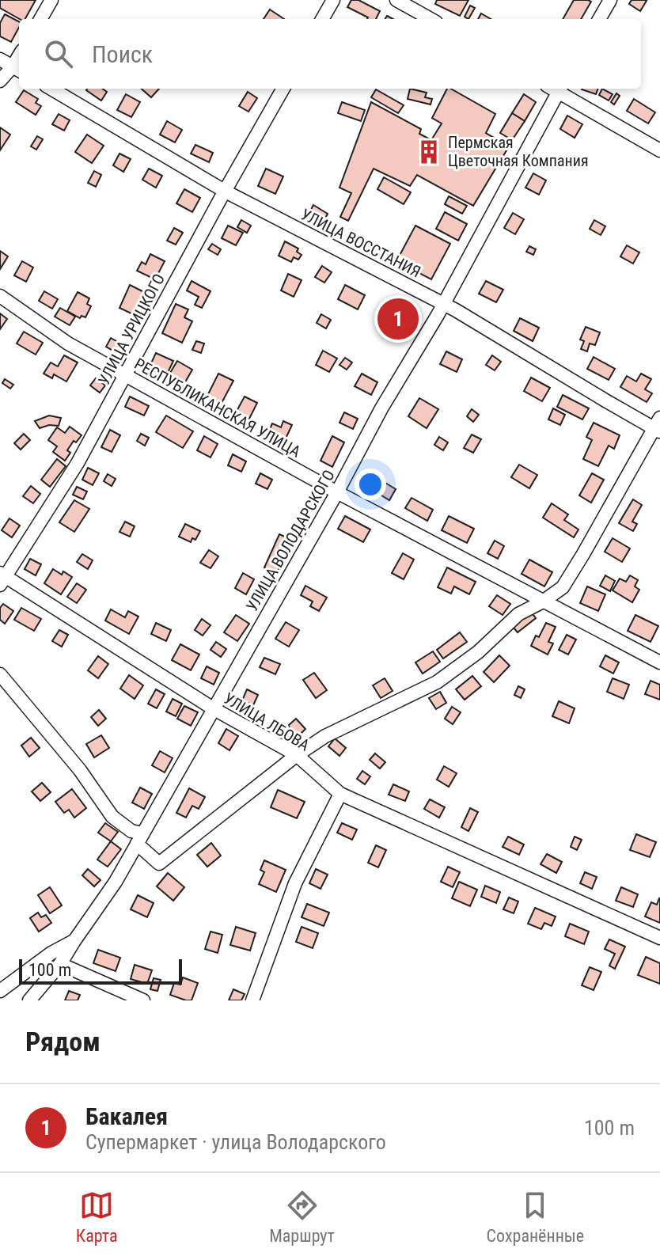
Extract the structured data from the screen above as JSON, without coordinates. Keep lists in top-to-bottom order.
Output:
{
  "streets": {
    "street": [
      "УЛИЦА ВОССТАНИЯ",
      "УЛИЦА УРИЦКОГО",
      "РЕСПУБЛИКАНСКАЯ УЛИЦА",
      "УЛИЦА ВОЛОДАРСКОГО",
      "УЛИЦА ЛБОВА"
    ]
  },
  "crossings": [
    ["УЛИЦА ВОССТАНИЯ", "УЛИЦА УРИЦКОГО"],
    ["УЛИЦА ВОССТАНИЯ", "УЛИЦА ВОЛОДАРСКОГО"],
    ["УЛИЦА УРИЦКОГО", "РЕСПУБЛИКАНСКАЯ УЛИЦА"],
    ["УЛИЦА УРИЦКОГО", "УЛИЦА ЛБОВА"],
    ["РЕСПУБЛИКАНСКАЯ УЛИЦА", "УЛИЦА ВОЛОДАРСКОГО"],
    ["УЛИЦА ВОЛОДАРСКОГО", "УЛИЦА ЛБОВА"]
  ],
  "places": {
    "building": ["Пермская Цветочная Компания"]
  },
  "scale_bar": "100 m",
  "page": {
    "search": "Поиск",
    "pins": "1",
    "scale": "100 m",
    "heading": "Рядом",
    "list": [
      {
        "mark": "1",
        "name": "Бакалея",
        "note": "Супермаркет · улица Володарского",
        "value": "100 m"
      }
    ],
    "nav": ["Карта", "Маршрут", "Сохранённые"]
  }
}
